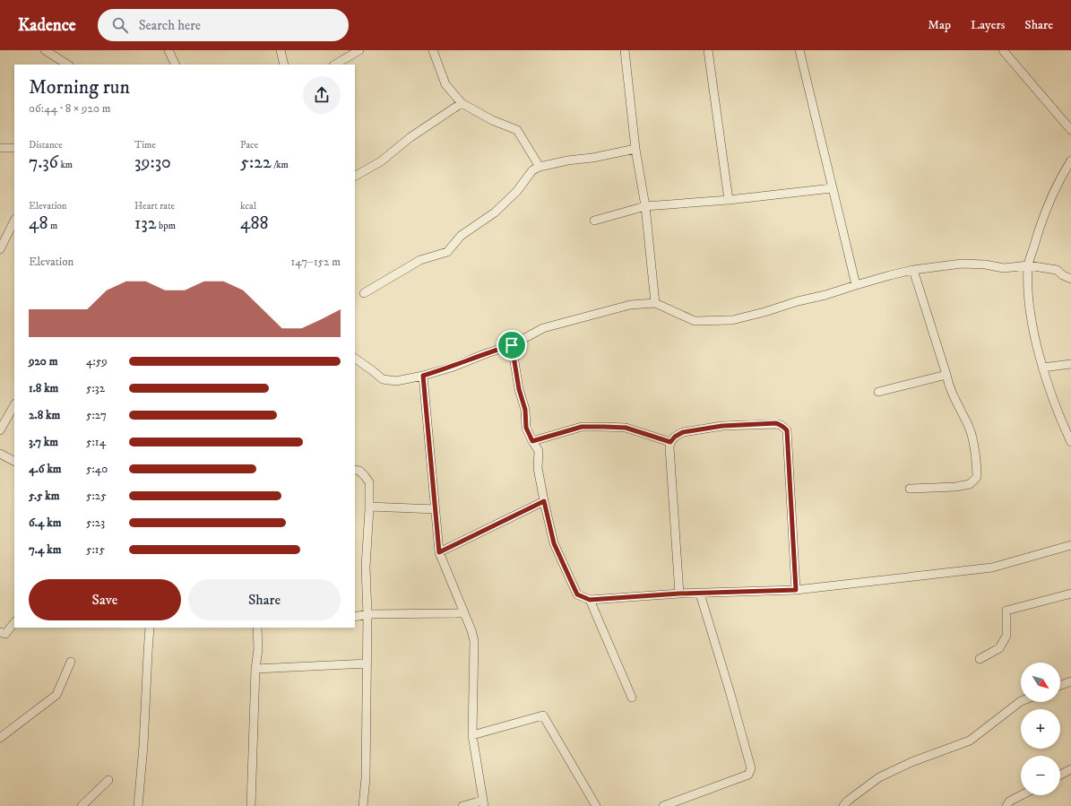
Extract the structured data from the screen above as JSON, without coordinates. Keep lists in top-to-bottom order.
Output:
{
  "north": "bottom right",
  "page": {
    "header": "Kadence",
    "search": "Search here",
    "nav": ["Map", "Layers", "Share"],
    "heading": ["Morning run", "06:44 · 8 × 920 m"],
    "stats": [
      ["Distance", "7.36 km"],
      ["Time", "39:30"],
      ["Pace", "5:22 /km"],
      ["Elevation", "48 m"],
      ["Heart rate", "132 bpm"],
      ["kcal", "488"]
    ],
    "chart": ["Elevation", "147–152 m"],
    "list": [
      {
        "name": "920 m",
        "note": "4:59"
      },
      {
        "name": "1.8 km",
        "note": "5:32"
      },
      {
        "name": "2.8 km",
        "note": "5:27"
      },
      {
        "name": "3.7 km",
        "note": "5:14"
      },
      {
        "name": "4.6 km",
        "note": "5:40"
      },
      {
        "name": "5.5 km",
        "note": "5:25"
      },
      {
        "name": "6.4 km",
        "note": "5:23"
      },
      {
        "name": "7.4 km",
        "note": "5:15"
      }
    ],
    "buttons": ["Save", "Share"],
    "map_buttons": ["+", "−"]
  }
}
